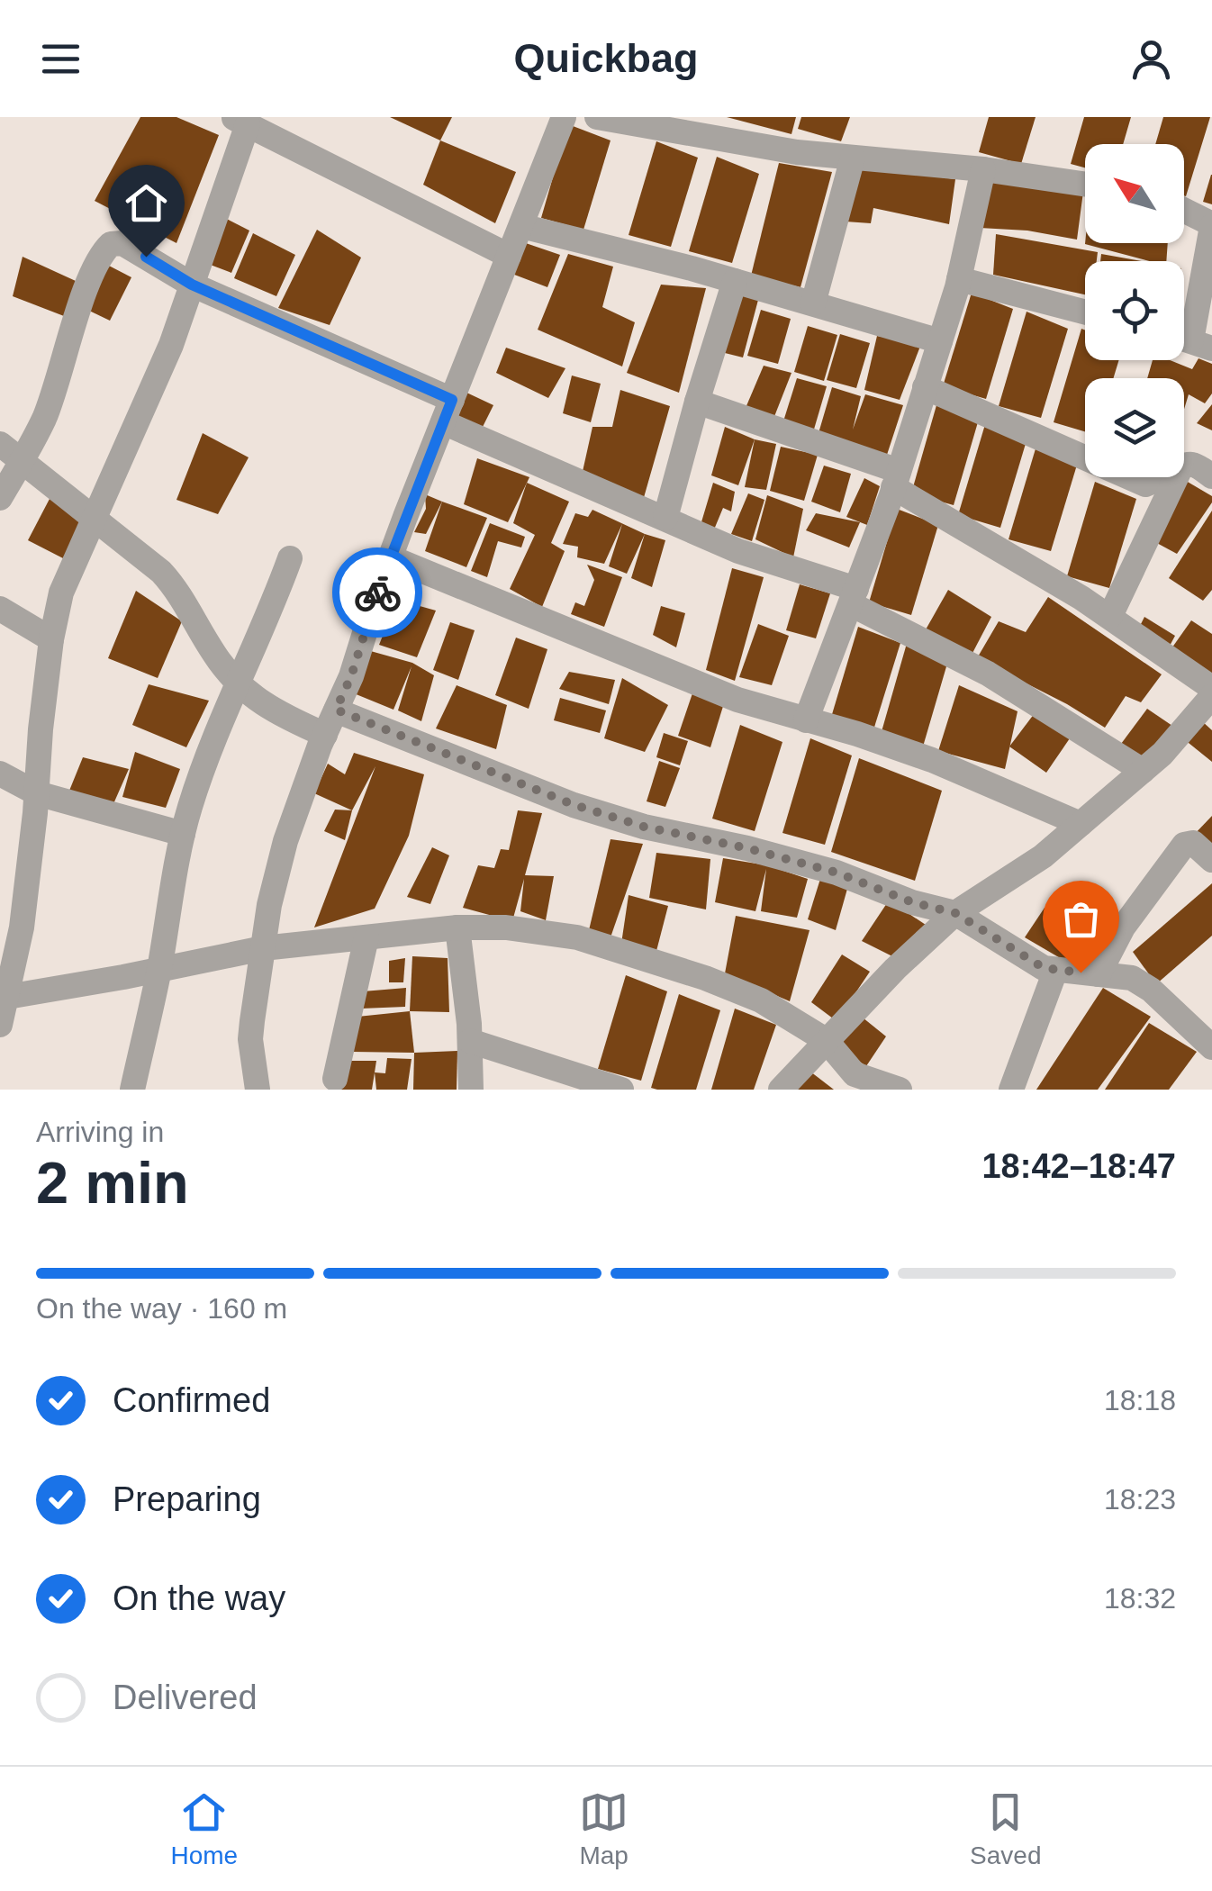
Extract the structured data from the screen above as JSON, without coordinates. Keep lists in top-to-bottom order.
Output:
{
  "north": "top left",
  "page": {
    "header": "Quickbag",
    "heading": ["2 min", "Arriving in", "18:42–18:47"],
    "bar": "On the way · 160 m",
    "list": [
      ["Confirmed", "18:18"],
      ["Preparing", "18:23"],
      ["On the way", "18:32"],
      "Delivered"
    ],
    "tabs": ["Home", "Map", "Saved"]
  }
}
